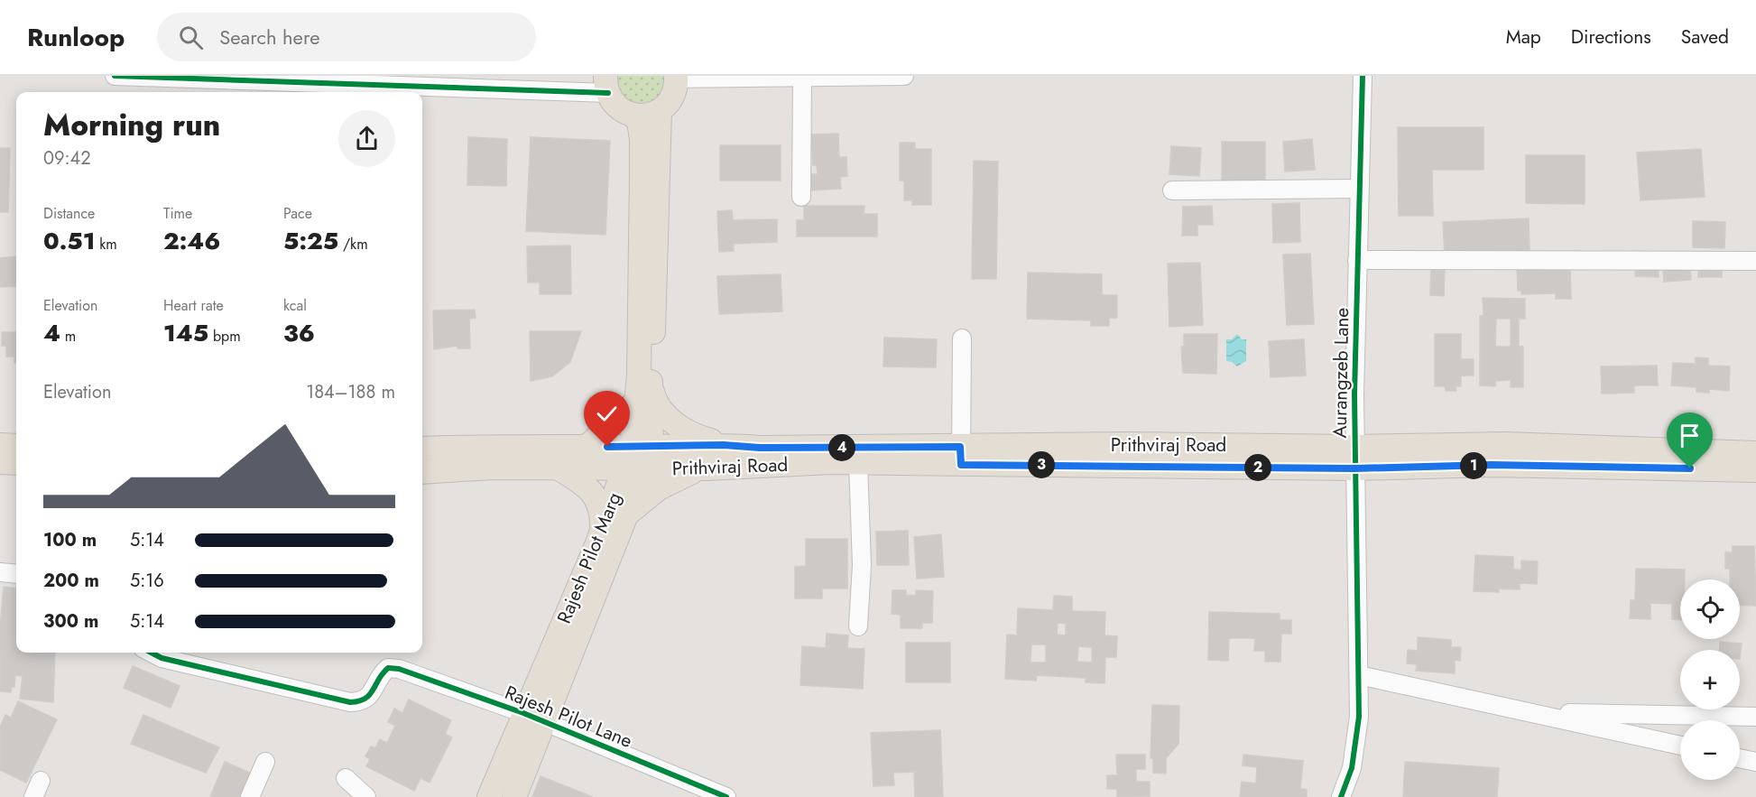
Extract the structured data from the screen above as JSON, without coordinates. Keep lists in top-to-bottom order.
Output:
{
  "streets": {
    "main road": ["Prithviraj Road", "Rajesh Pilot Marg"],
    "street": ["Aurangzeb Lane", "Rajesh Pilot Lane"]
  },
  "crossings": [
    ["Aurangzeb Lane", "Prithviraj Road"],
    ["Prithviraj Road", "Rajesh Pilot Marg"],
    ["Rajesh Pilot Marg", "Rajesh Pilot Lane"]
  ],
  "page": {
    "header": "Runloop",
    "search": "Search here",
    "nav": ["Map", "Directions", "Saved"],
    "heading": ["Morning run", "09:42"],
    "stats": [
      ["Distance", "0.51 km"],
      ["Time", "2:46"],
      ["Pace", "5:25 /km"],
      ["Elevation", "4 m"],
      ["Heart rate", "145 bpm"],
      ["kcal", "36"]
    ],
    "chart": ["Elevation", "184–188 m"],
    "pins": [
      "4",
      "3",
      "1",
      "2"
    ],
    "list": [
      {
        "name": "100 m",
        "note": "5:14"
      },
      {
        "name": "200 m",
        "note": "5:16"
      },
      {
        "name": "300 m",
        "note": "5:14"
      }
    ],
    "map_buttons": ["+", "−"]
  }
}
